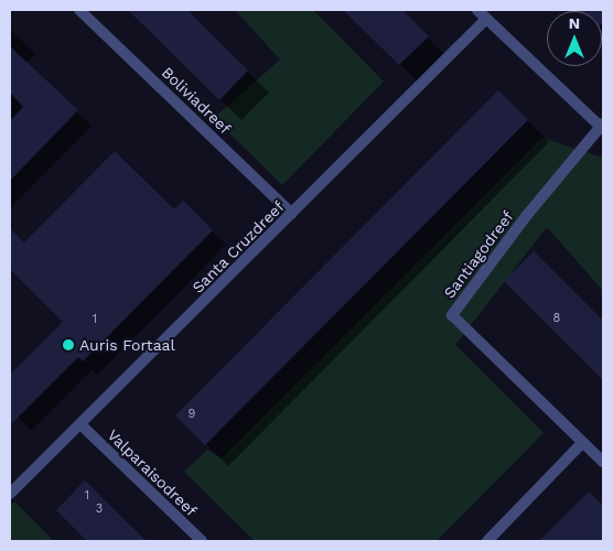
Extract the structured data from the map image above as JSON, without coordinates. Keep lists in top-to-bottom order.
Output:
{
  "streets": {
    "street": [
      "Boliviadreef",
      "Santa Cruzdreef",
      "Santiagodreef",
      "Valparaisodreef"
    ]
  },
  "crossings": [
    ["Boliviadreef", "Santa Cruzdreef"],
    ["Santa Cruzdreef", "Valparaisodreef"]
  ],
  "places": ["Auris Fortaal"],
  "house_numbers": [
    "8",
    "1",
    "9",
    "1",
    "3"
  ],
  "north": "top"
}
